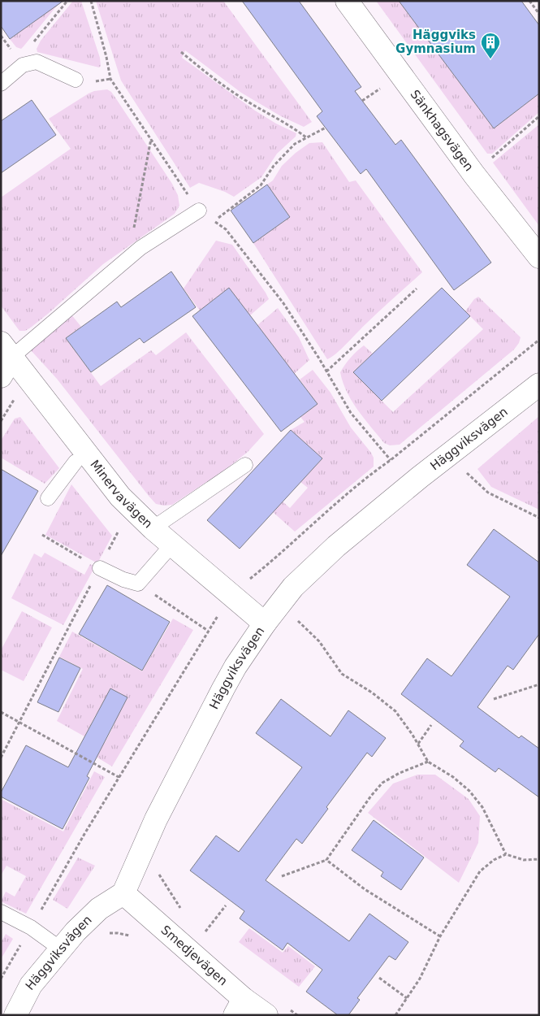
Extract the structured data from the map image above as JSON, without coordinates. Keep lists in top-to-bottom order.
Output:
{
  "streets": {
    "street": [
      "Sänkhagsvägen",
      "Häggviksvägen",
      "Minervavägen",
      "Smedjevägen"
    ]
  },
  "crossings": [
    ["Häggviksvägen", "Minervavägen"],
    ["Häggviksvägen", "Smedjevägen"]
  ],
  "places": {
    "building": ["Häggviks Gymnasium"]
  }
}
